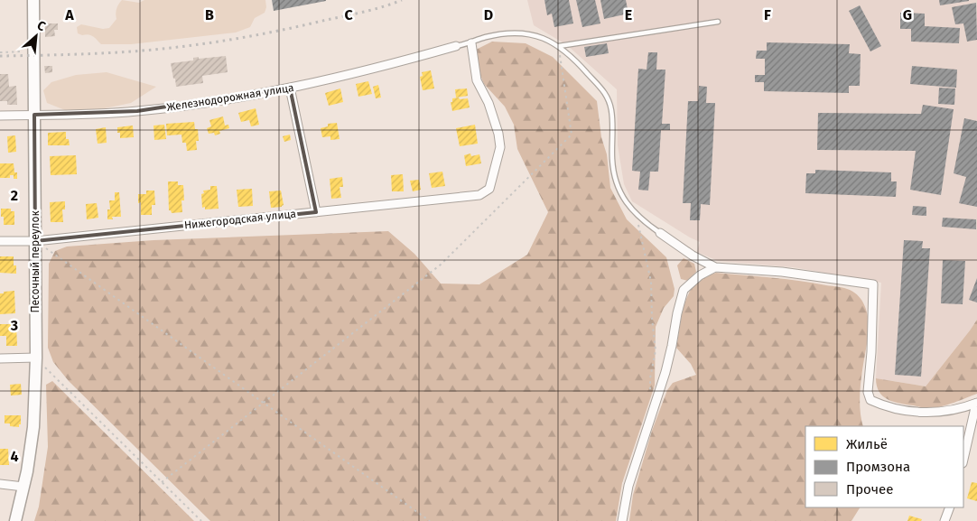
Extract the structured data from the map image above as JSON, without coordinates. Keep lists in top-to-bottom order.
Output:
{
  "streets": {
    "main road": ["Песочный переулок"],
    "street": ["Железнодорожная улица", "Нижегородская улица"]
  },
  "crossings": [
    ["Железнодорожная улица", "Песочный переулок"],
    ["Нижегородская улица", "Песочный переулок"]
  ],
  "legend": ["Жильё", "Промзона", "Прочее"],
  "north": "top right",
  "grid": {
    "columns": [
      "A",
      "B",
      "C",
      "D",
      "E",
      "F",
      "G"
    ],
    "rows": ["2", "3", "4"]
  }
}
